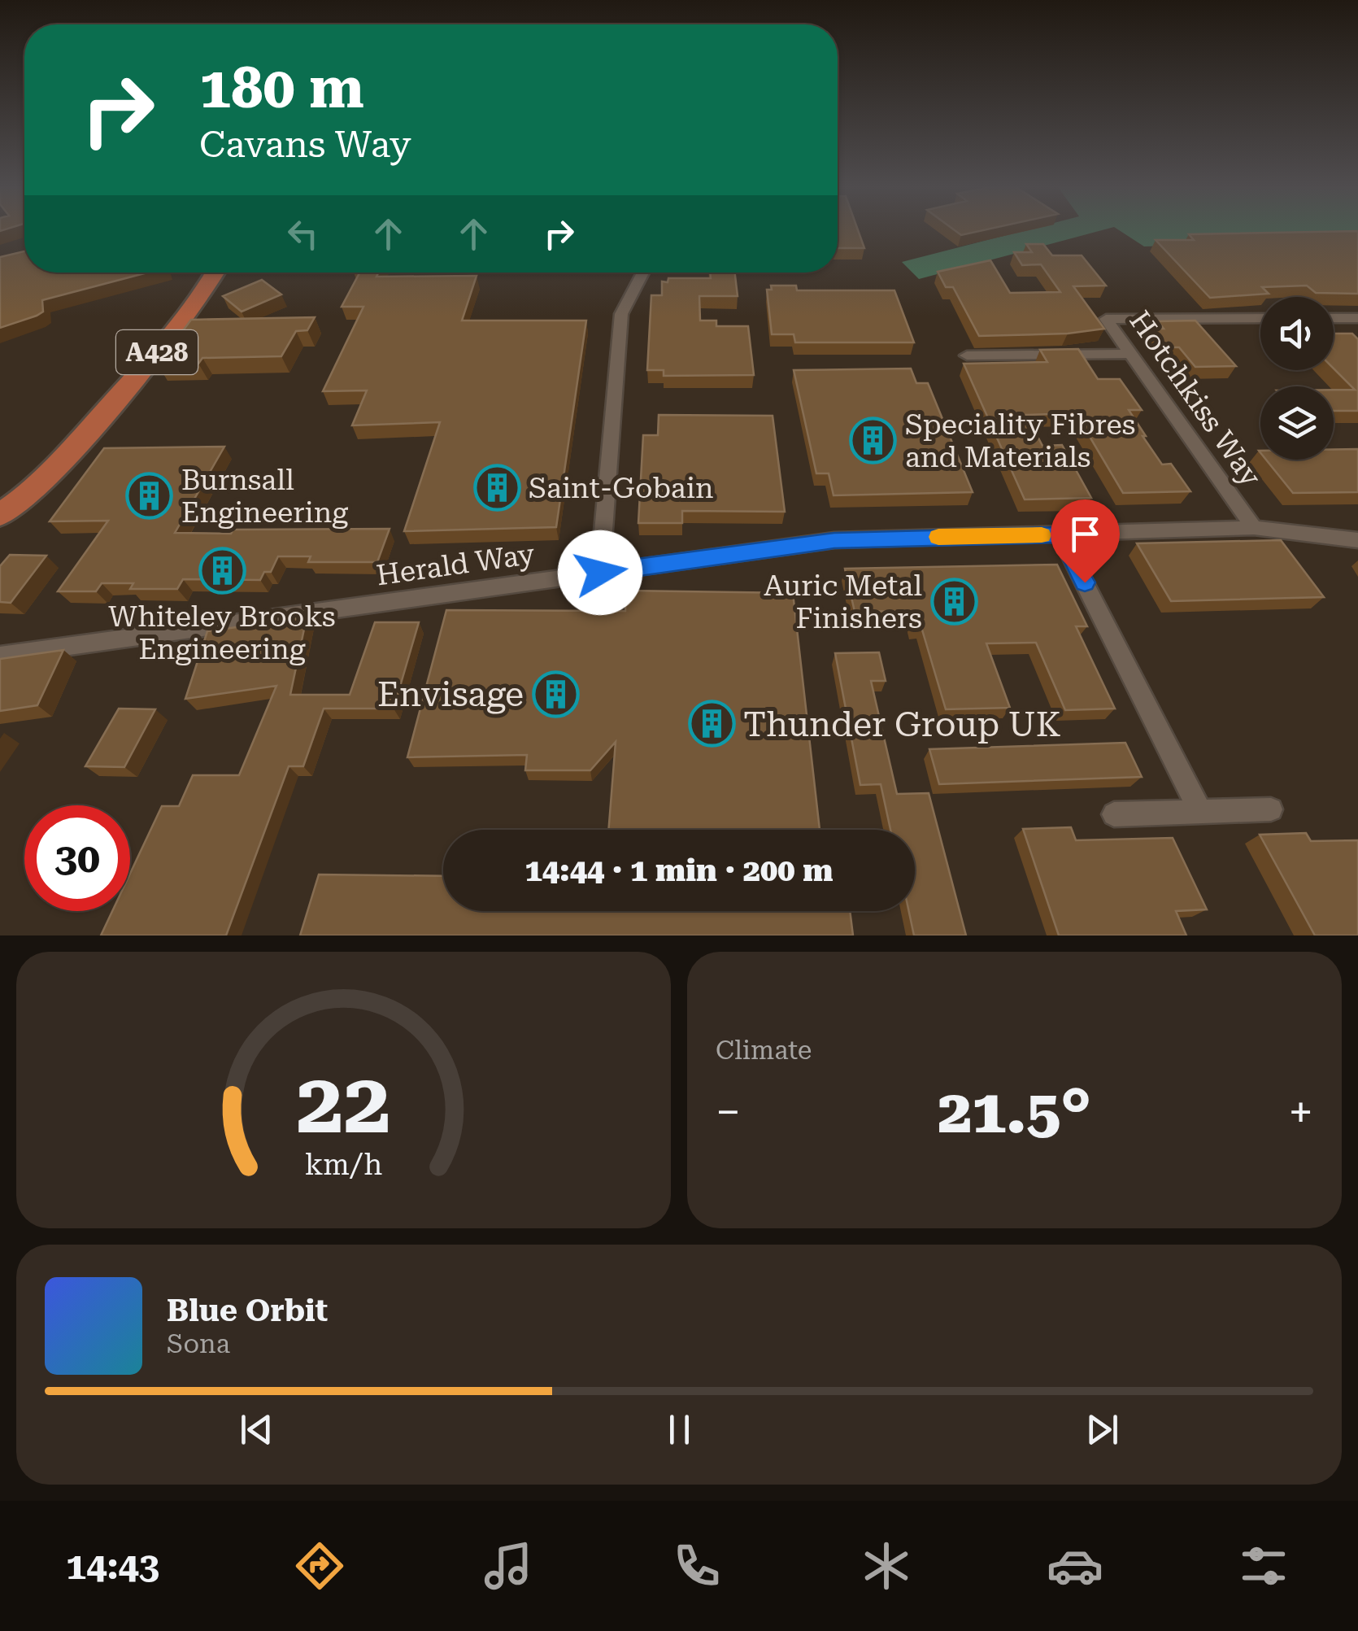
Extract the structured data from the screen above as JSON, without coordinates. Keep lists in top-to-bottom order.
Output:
{
  "streets": {
    "main road": ["A428"],
    "street": ["Hotchkiss Way", "Herald Way"]
  },
  "crossings": [
    ["Hotchkiss Way", "Herald Way"]
  ],
  "places": {
    "building": [
      "Speciality Fibres and Materials",
      "Saint-Gobain",
      "Burnsall Engineering",
      "Whiteley Brooks Engineering",
      "Auric Metal Finishers",
      "Envisage",
      "Thunder Group UK"
    ]
  },
  "page": {
    "turn": ["180 m", "Cavans Way"],
    "limit": "30",
    "trip": "14:44 · 1 min · 200 m",
    "tile": "Climate",
    "heat": ["−", "21.5°", "+"],
    "song": ["Blue Orbit", "Sona"],
    "tabs": "14:43",
    "gauge": ["22", "km/h"]
  }
}
